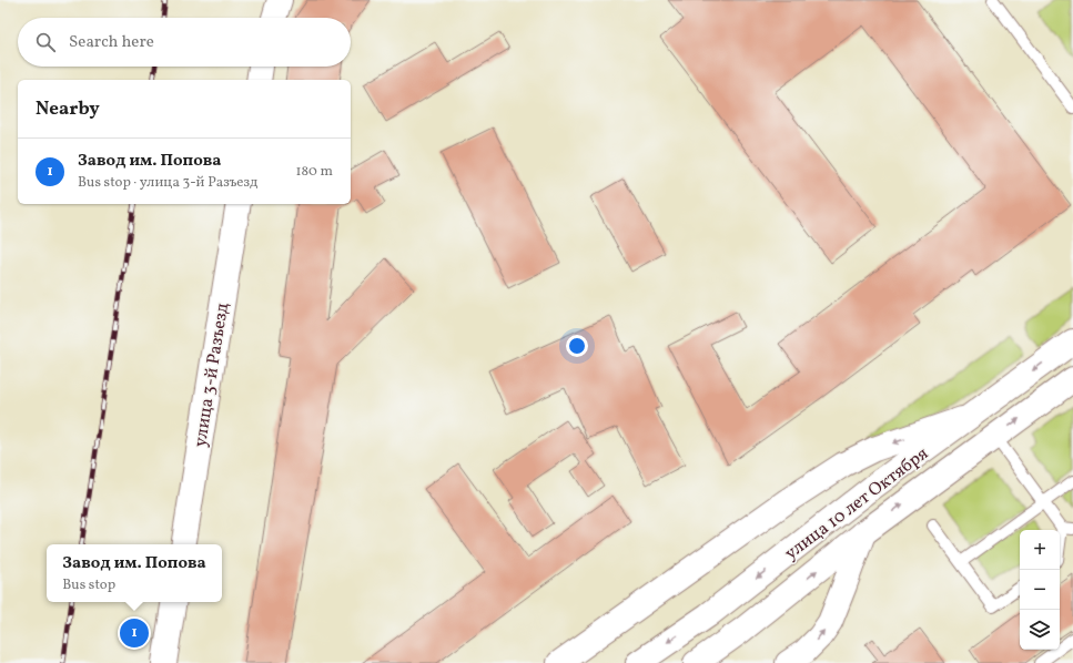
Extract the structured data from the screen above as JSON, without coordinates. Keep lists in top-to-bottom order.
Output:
{
  "streets": {
    "main road": ["улица 3-й Разъезд", "улица 10 лет Октября"]
  },
  "page": {
    "search": "Search here",
    "heading": "Nearby",
    "list": [
      {
        "mark": "1",
        "name": "Завод им. Попова",
        "note": "Bus stop · улица 3-й Разъезд",
        "value": "180 m"
      }
    ],
    "map_buttons": ["+", "−"],
    "popup": ["Завод им. Попова", "Bus stop"],
    "pins": "1"
  }
}
